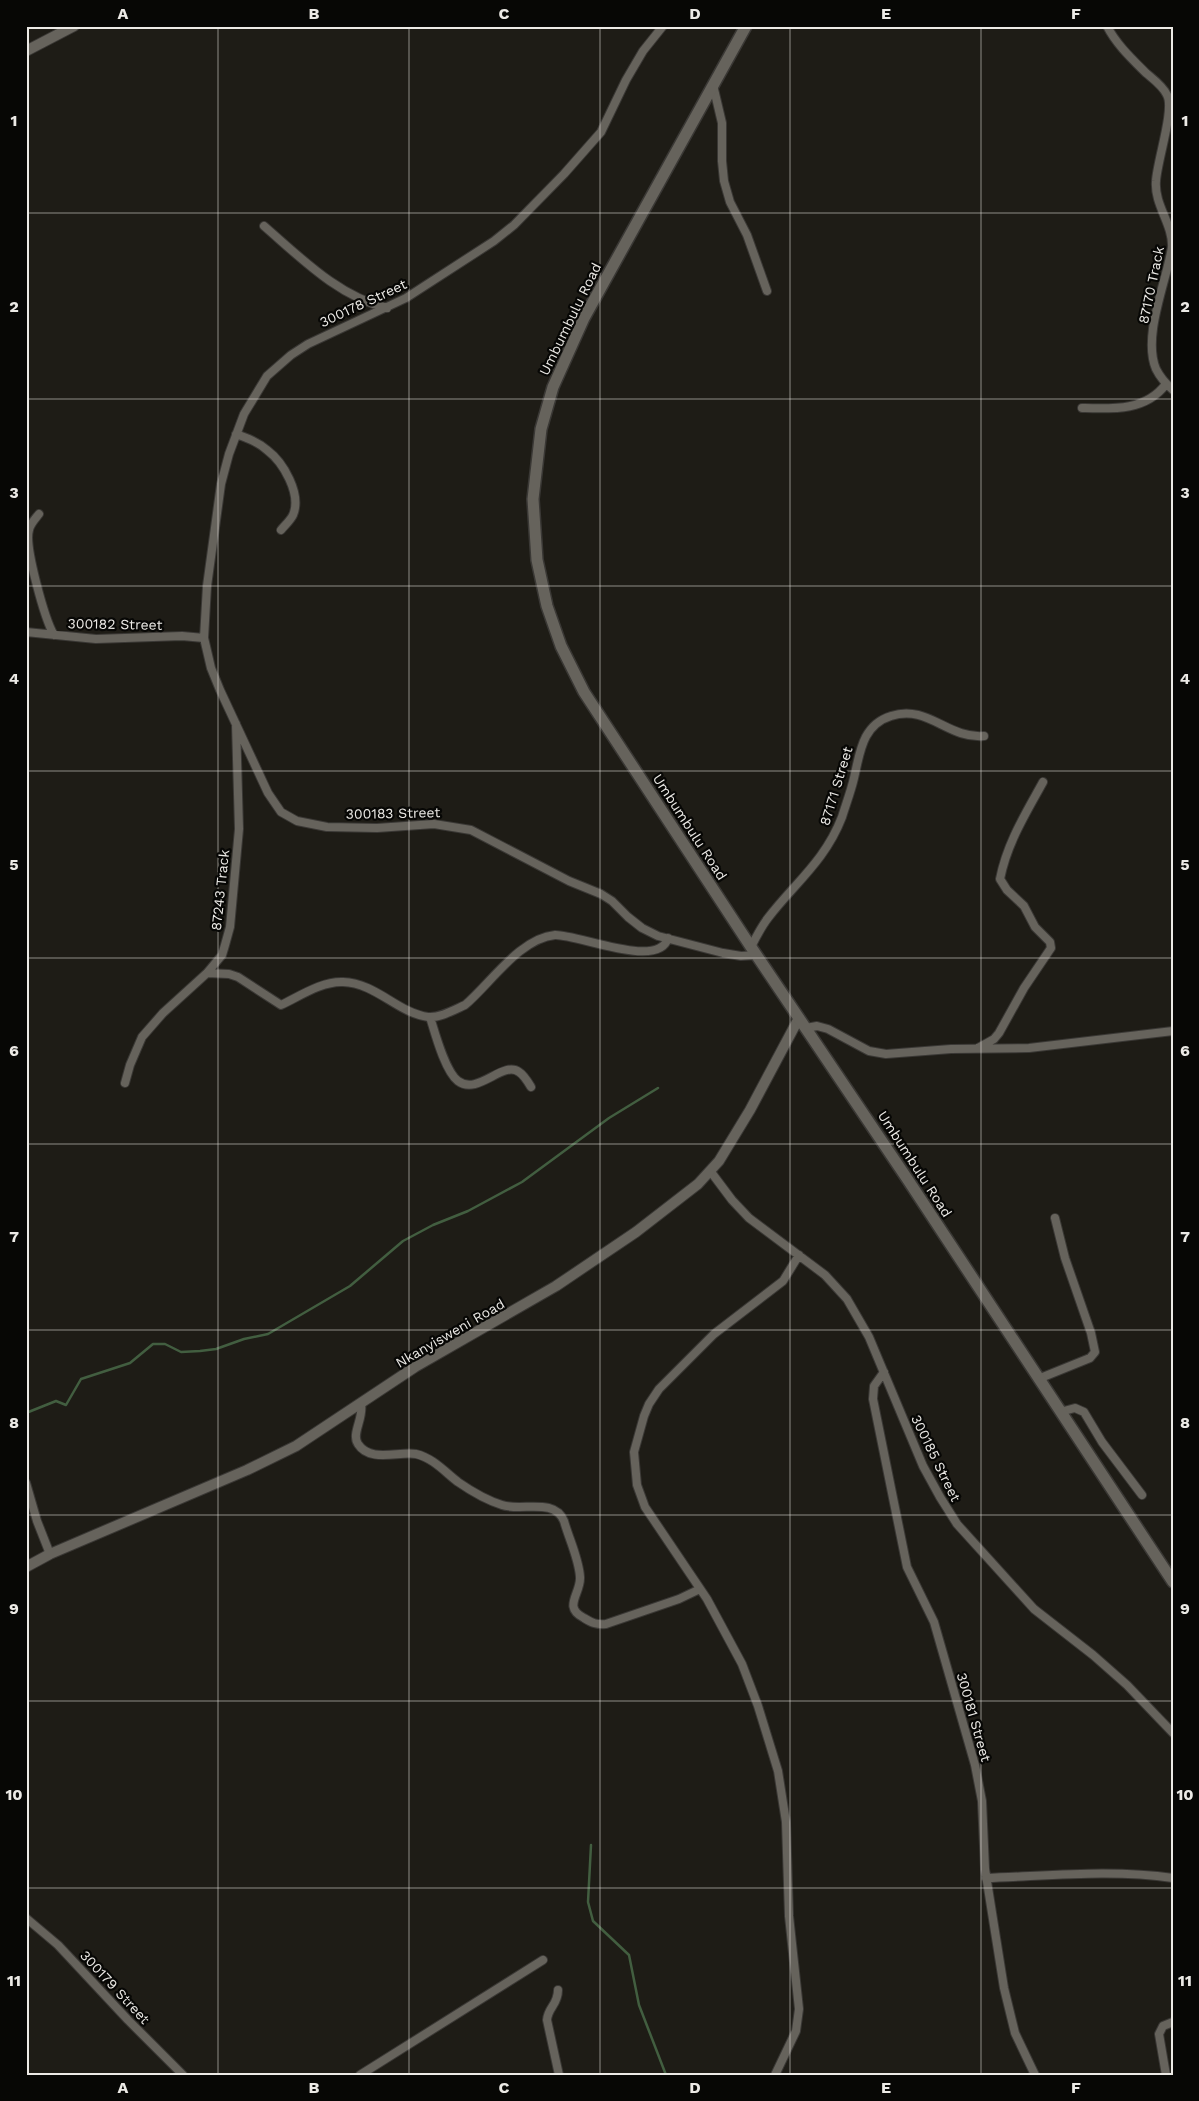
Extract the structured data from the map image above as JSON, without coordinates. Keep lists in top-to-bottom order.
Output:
{
  "streets": {
    "main road": ["Umbumbulu Road"],
    "street": [
      "87170 Track",
      "300178 Street",
      "300182 Street",
      "87171 Street",
      "300183 Street",
      "87243 Track",
      "Nkanyisweni Road",
      "300185 Street",
      "300181 Street",
      "300179 Street"
    ]
  },
  "crossings": [
    ["300178 Street", "300182 Street"],
    ["300178 Street", "300183 Street"],
    ["Umbumbulu Road", "87171 Street"],
    ["Umbumbulu Road", "Nkanyisweni Road"],
    ["300182 Street", "300183 Street"],
    ["300183 Street", "87243 Track"],
    ["Nkanyisweni Road", "300185 Street"],
    ["300185 Street", "300181 Street"]
  ],
  "grid": {
    "columns": [
      "A",
      "B",
      "C",
      "D",
      "E",
      "F"
    ],
    "rows": [
      "1",
      "2",
      "3",
      "4",
      "5",
      "6",
      "7",
      "8",
      "9",
      "10",
      "11"
    ]
  }
}
